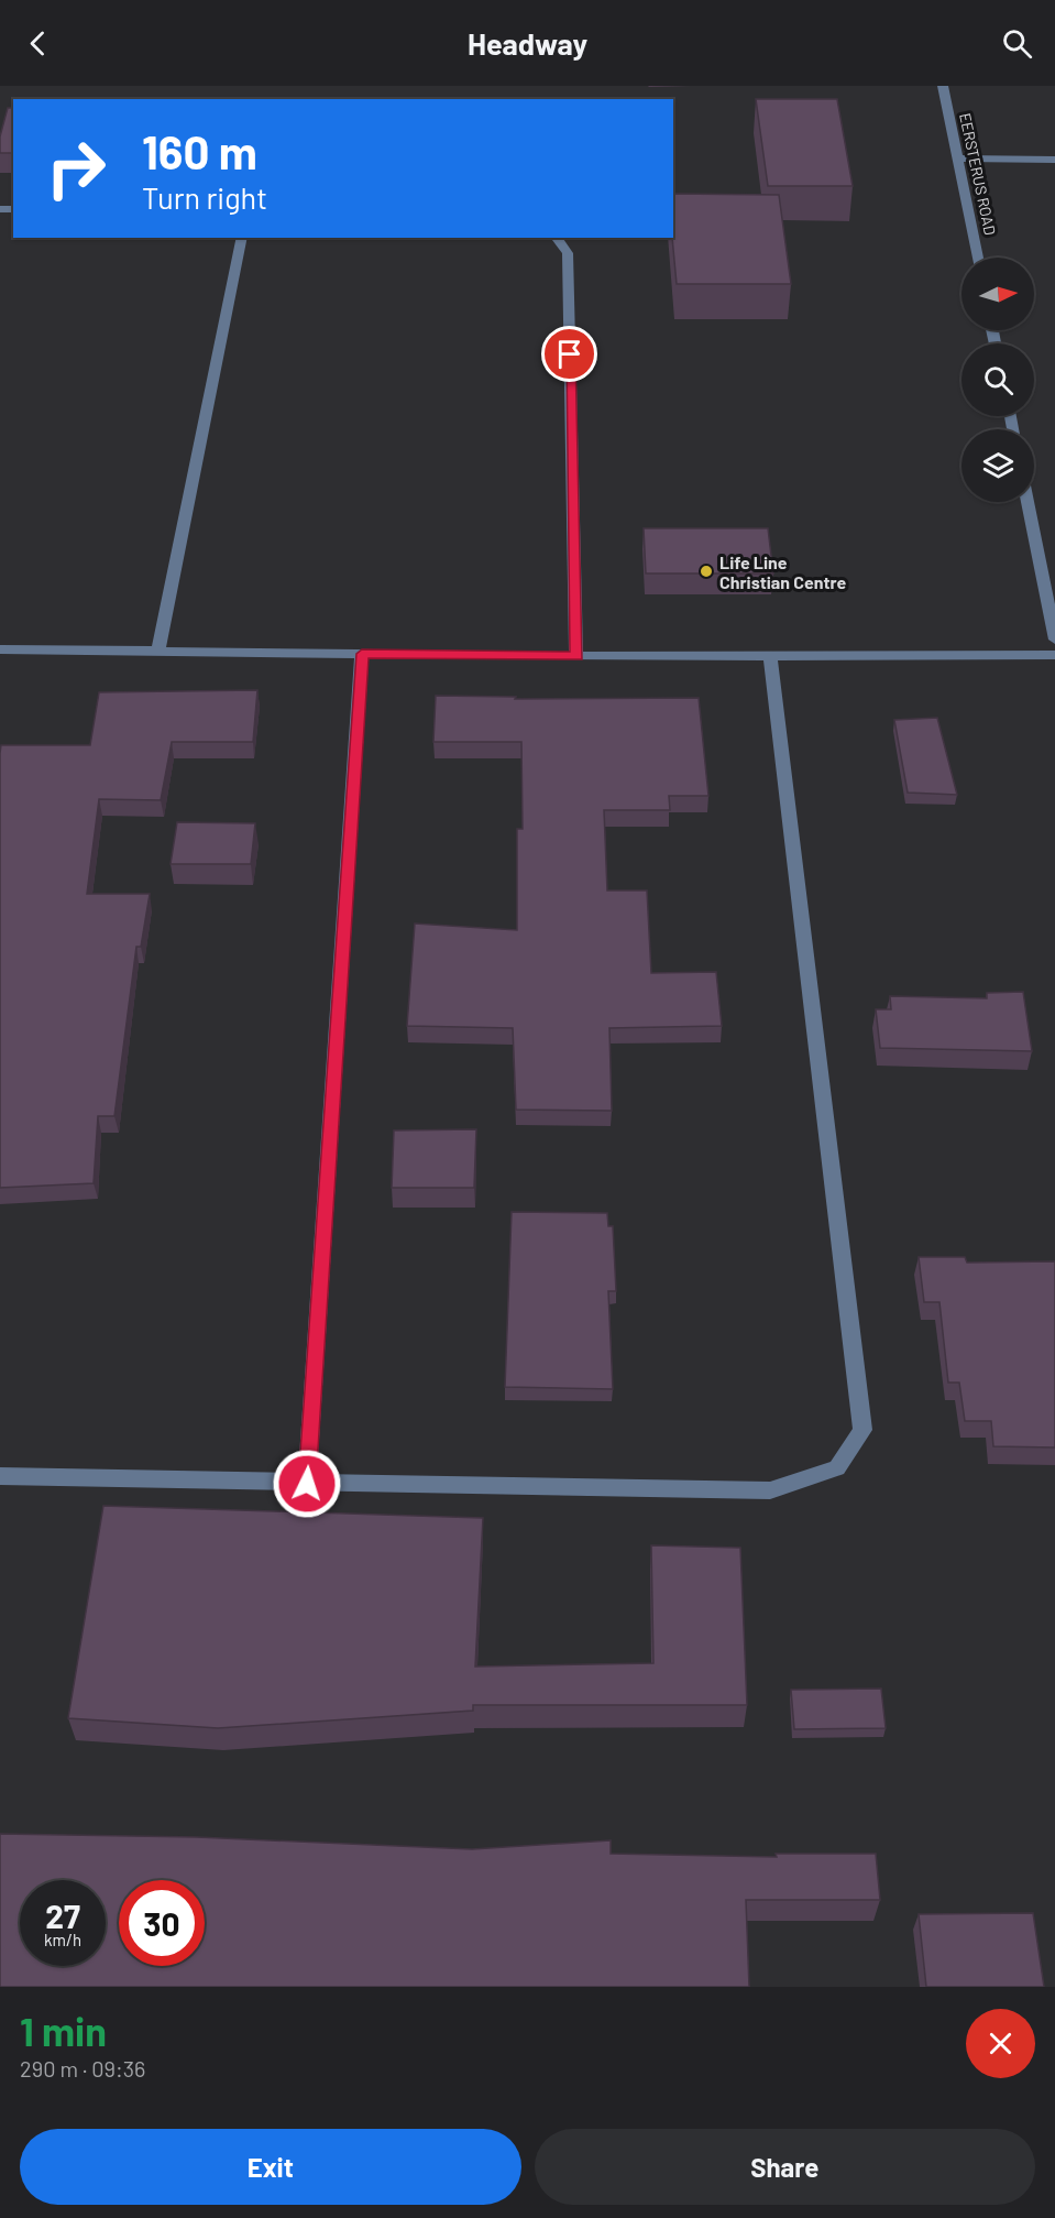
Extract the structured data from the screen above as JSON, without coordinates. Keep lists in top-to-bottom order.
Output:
{
  "streets": {
    "street": ["EERSTERUS ROAD"]
  },
  "places": ["Life Line Christian Centre"],
  "north": "right",
  "page": {
    "header": "Headway",
    "turn": ["160 m", "Turn right"],
    "speed": "27 km/h",
    "limit": "30",
    "heading": ["1 min", "290 m · 09:36"],
    "buttons": ["Exit", "Share"]
  }
}
